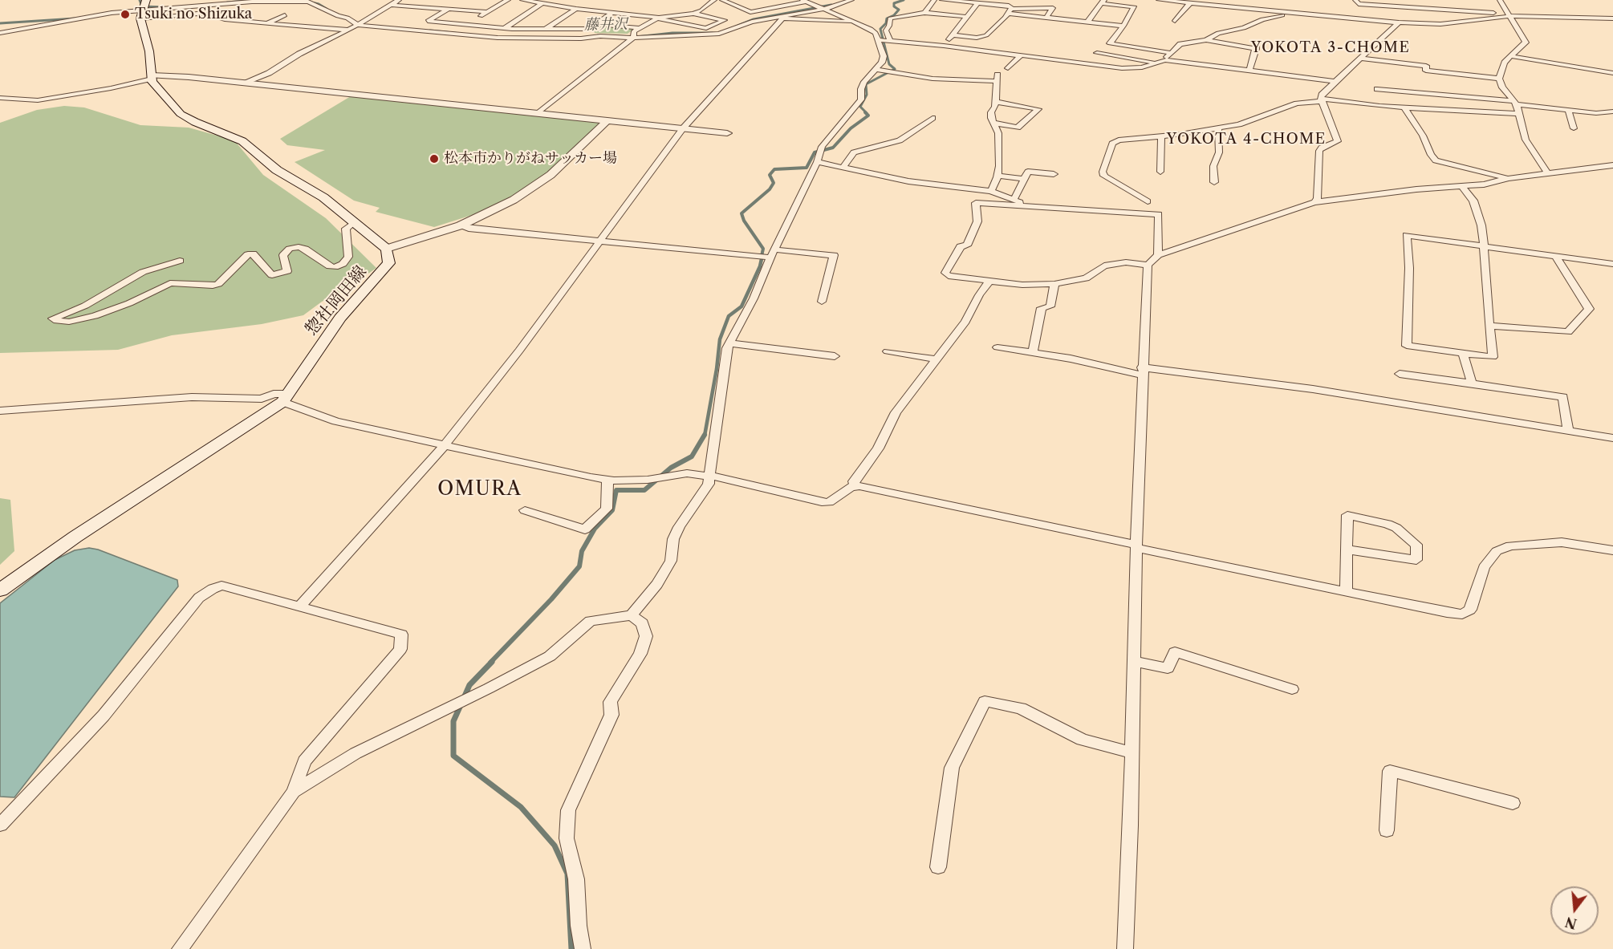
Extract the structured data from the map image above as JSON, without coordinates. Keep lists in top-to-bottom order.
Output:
{
  "streets": {
    "main road": ["惣社岡田線"]
  },
  "districts": ["YOKOTA 3-CHOME", "YOKOTA 4-CHOME", "OMURA"],
  "water": ["藤井沢"],
  "places": ["Tsuki no Shizuka", "松本市かりがねサッカー場"],
  "north": "bottom"
}
